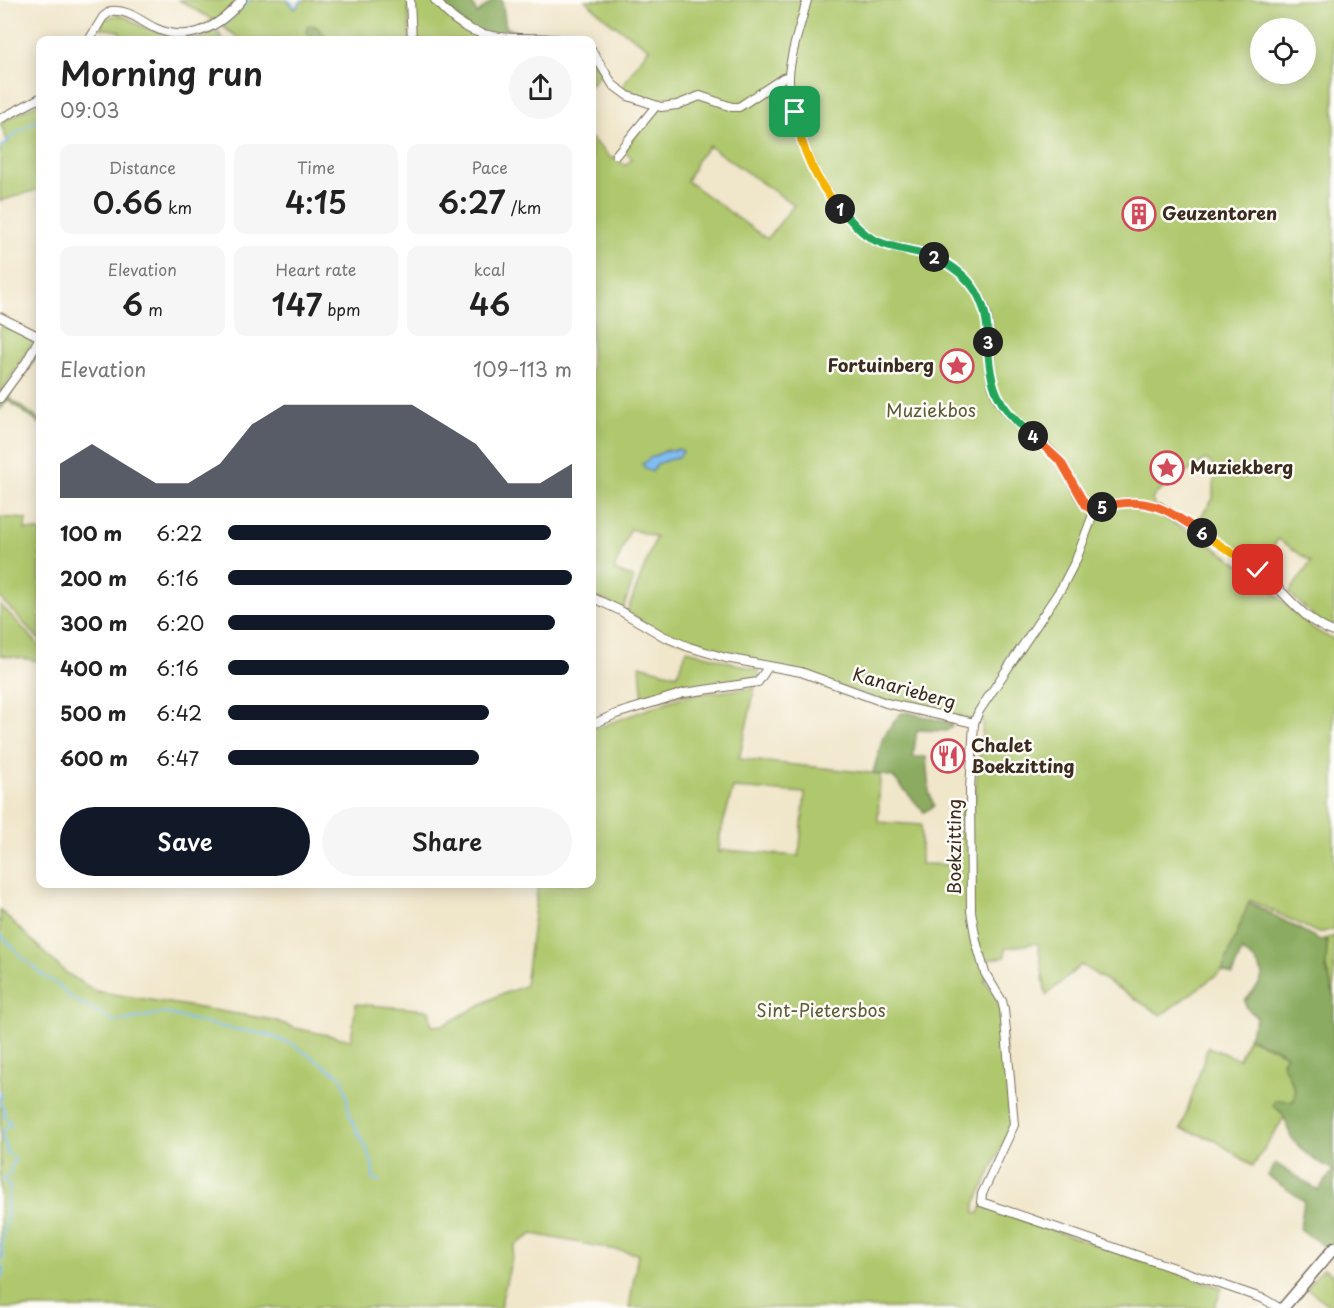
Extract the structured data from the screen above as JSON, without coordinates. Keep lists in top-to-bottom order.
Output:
{
  "streets": {
    "street": ["Kanarieberg", "Boekzitting"]
  },
  "crossings": [
    ["Kanarieberg", "Boekzitting"]
  ],
  "parks": ["Muziekbos", "Sint-Pietersbos"],
  "places": {
    "building": ["Geuzentoren"],
    "place": ["Fortuinberg", "Muziekberg"],
    "restaurant": ["Chalet Boekzitting"]
  },
  "page": {
    "heading": ["Morning run", "09:03"],
    "stats": [
      ["Distance", "0.66 km"],
      ["Time", "4:15"],
      ["Pace", "6:27 /km"],
      ["Elevation", "6 m"],
      ["Heart rate", "147 bpm"],
      ["kcal", "46"]
    ],
    "pins": [
      "1",
      "2",
      "3",
      "4",
      "5",
      "6"
    ],
    "chart": ["Elevation", "109–113 m"],
    "list": [
      {
        "name": "100 m",
        "note": "6:22"
      },
      {
        "name": "200 m",
        "note": "6:16"
      },
      {
        "name": "300 m",
        "note": "6:20"
      },
      {
        "name": "400 m",
        "note": "6:16"
      },
      {
        "name": "500 m",
        "note": "6:42"
      },
      {
        "name": "600 m",
        "note": "6:47"
      }
    ],
    "buttons": ["Save", "Share"]
  }
}
